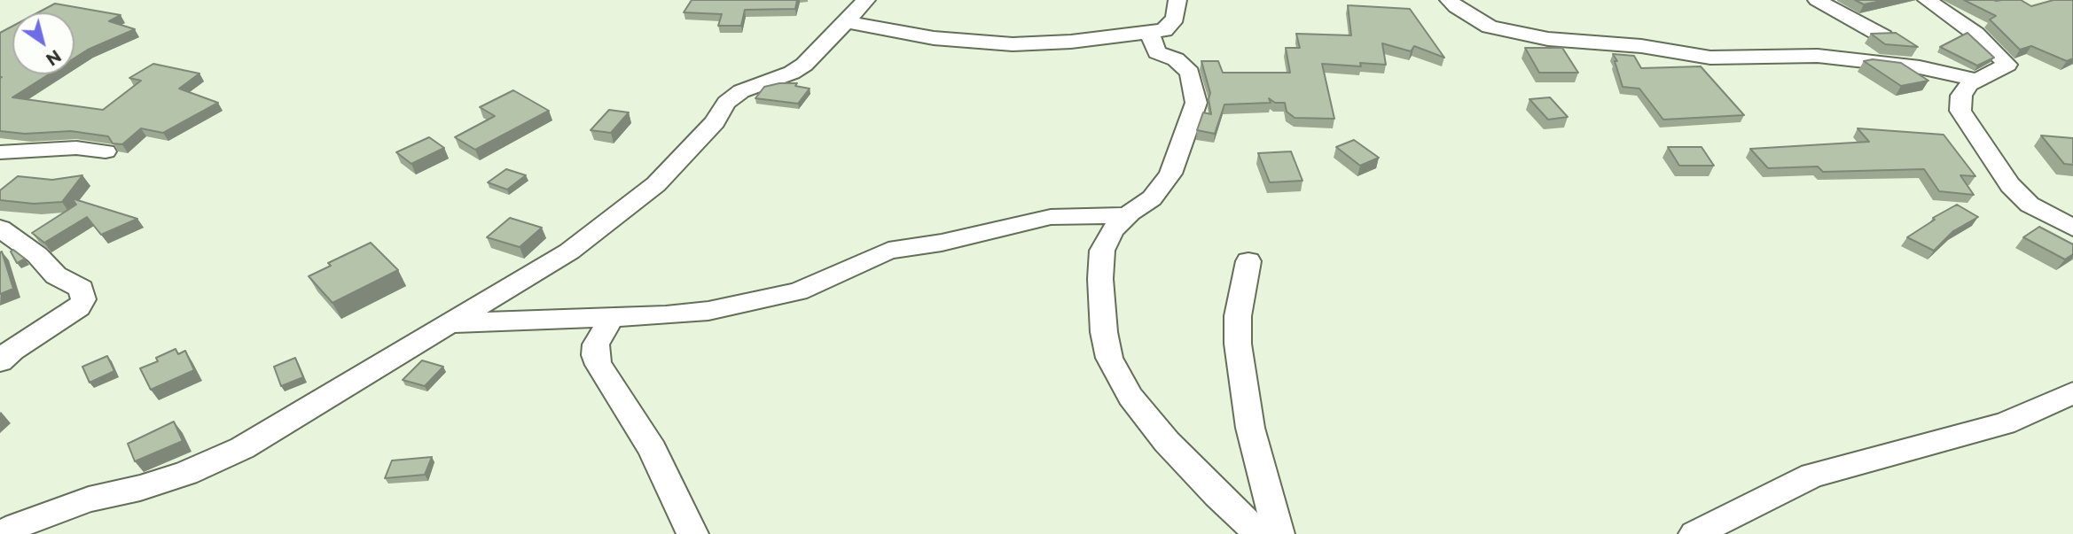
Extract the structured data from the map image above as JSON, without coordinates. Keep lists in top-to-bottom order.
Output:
{
  "north": "bottom right"
}
